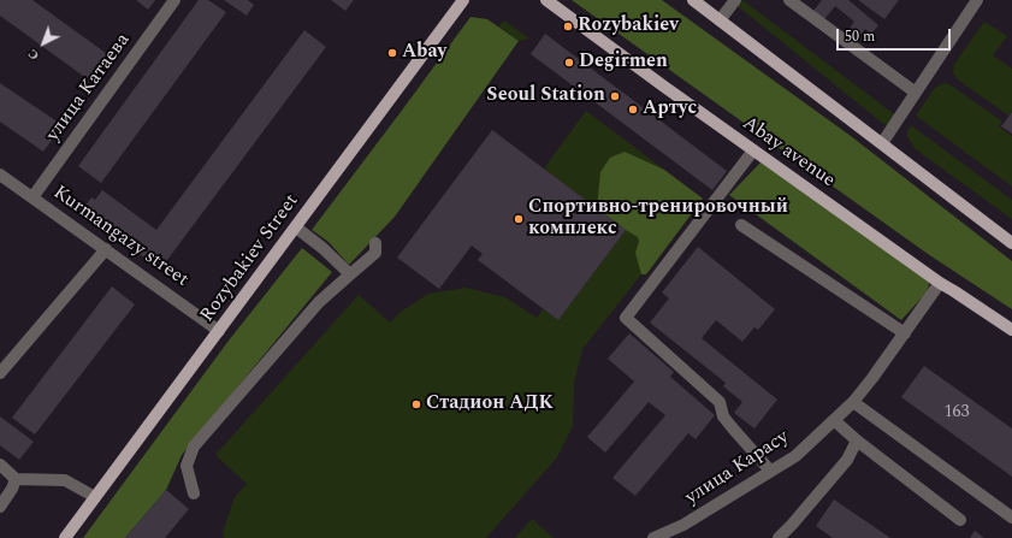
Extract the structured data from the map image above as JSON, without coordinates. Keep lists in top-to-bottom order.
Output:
{
  "streets": {
    "main road": ["Abay avenue", "Rozybakiev Street"],
    "street": ["улица Катаева", "Kurmangazy street", "улица Карасу"]
  },
  "crossings": [
    ["улица Катаева", "Kurmangazy street"],
    ["Abay avenue", "улица Карасу"],
    ["Kurmangazy street", "Rozybakiev Street"]
  ],
  "places": [
    "Rozybakiev",
    "Abay",
    "Degirmen",
    "Seoul Station",
    "Артус",
    "Спортивно-тренировочный комплекс",
    "Стадион АДК"
  ],
  "house_numbers": ["163"],
  "scale_bar": "50 m",
  "north": "bottom left"
}
